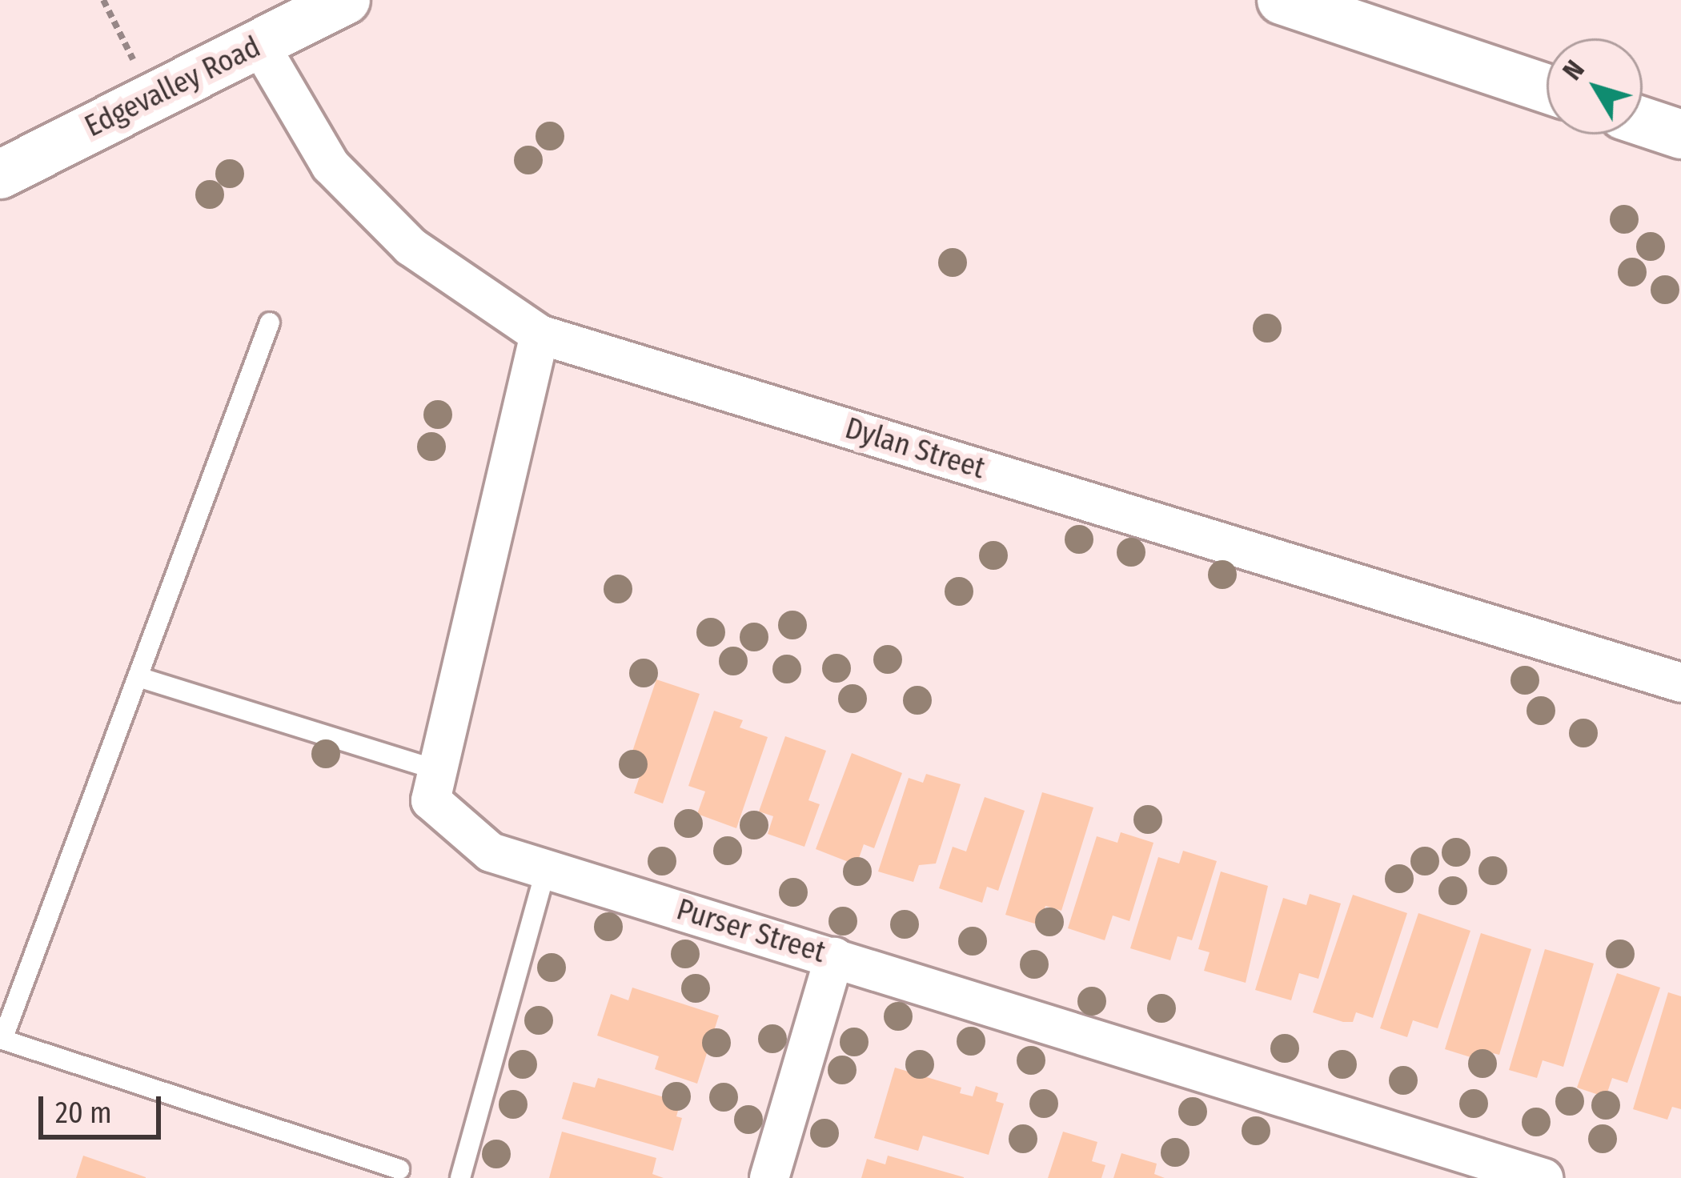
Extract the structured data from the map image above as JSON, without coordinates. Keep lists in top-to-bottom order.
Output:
{
  "streets": {
    "street": ["Edgevalley Road", "Dylan Street", "Purser Street"]
  },
  "crossings": [
    ["Edgevalley Road", "Dylan Street"],
    ["Dylan Street", "Purser Street"]
  ],
  "scale_bar": "20 m",
  "north": "top left"
}
